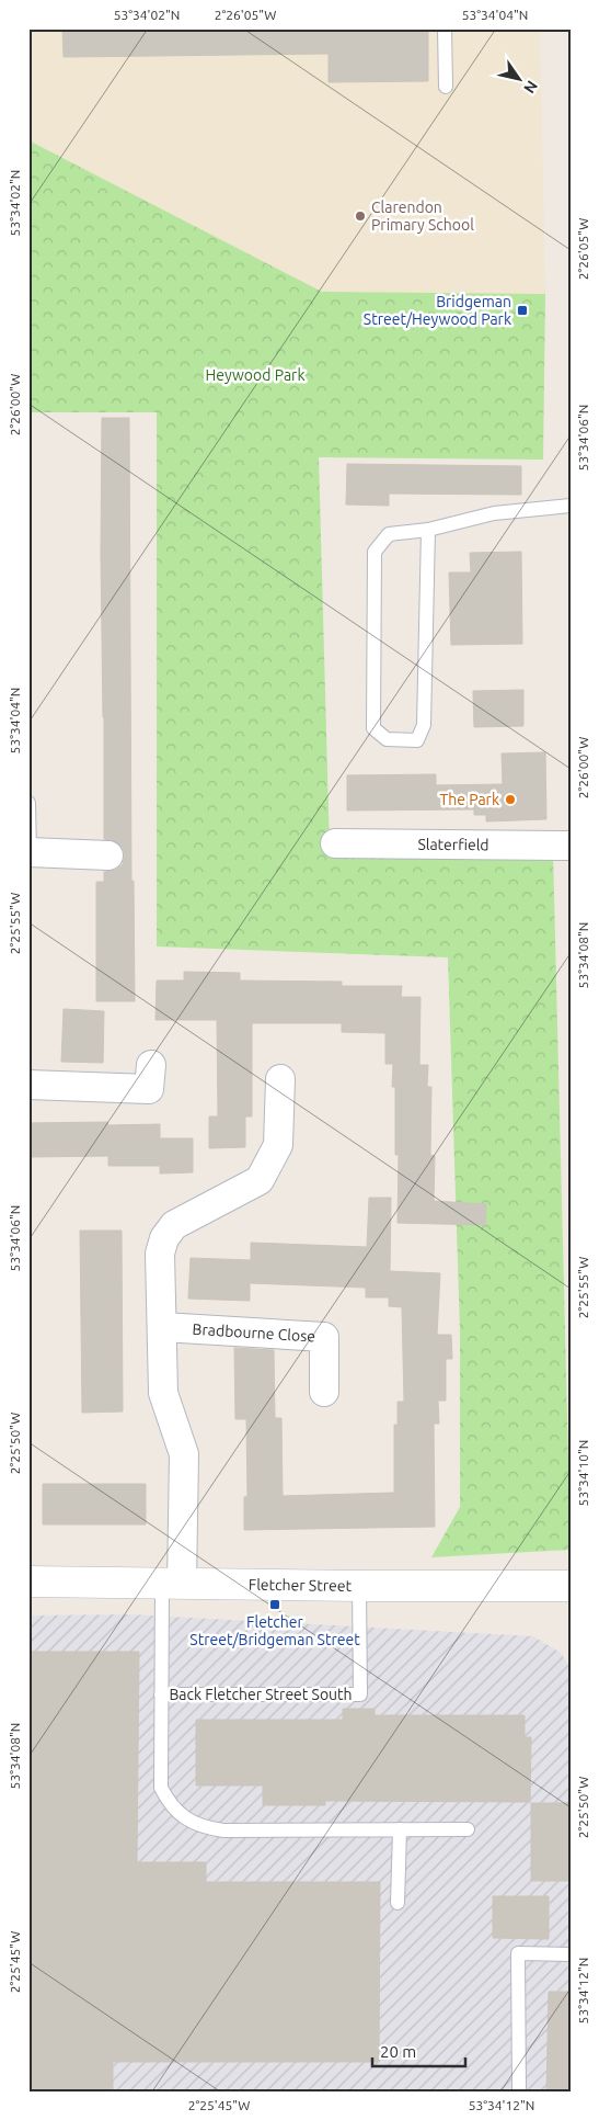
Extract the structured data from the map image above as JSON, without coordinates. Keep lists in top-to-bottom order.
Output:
{
  "streets": {
    "street": ["Slaterfield", "Bradbourne Close", "Fletcher Street"],
    "lane": ["Back Fletcher Street South"]
  },
  "crossings": [
    ["Fletcher Street", "Back Fletcher Street South"]
  ],
  "parks": ["Heywood Park"],
  "places": {
    "other": ["Clarendon Primary School", "The Park"],
    "transit": ["Bridgeman Street/Heywood Park", "Fletcher Street/Bridgeman Street"]
  },
  "scale_bar": "20 m",
  "north": "bottom right",
  "coordinates": [
    "53°34'02\"N",
    "2°26'05\"W",
    "53°34'04\"N",
    "2°26'00\"W",
    "53°34'06\"N",
    "2°25'55\"W",
    "53°34'08\"N",
    "2°25'50\"W",
    "53°34'10\"N",
    "2°25'45\"W",
    "53°34'12\"N"
  ]
}
